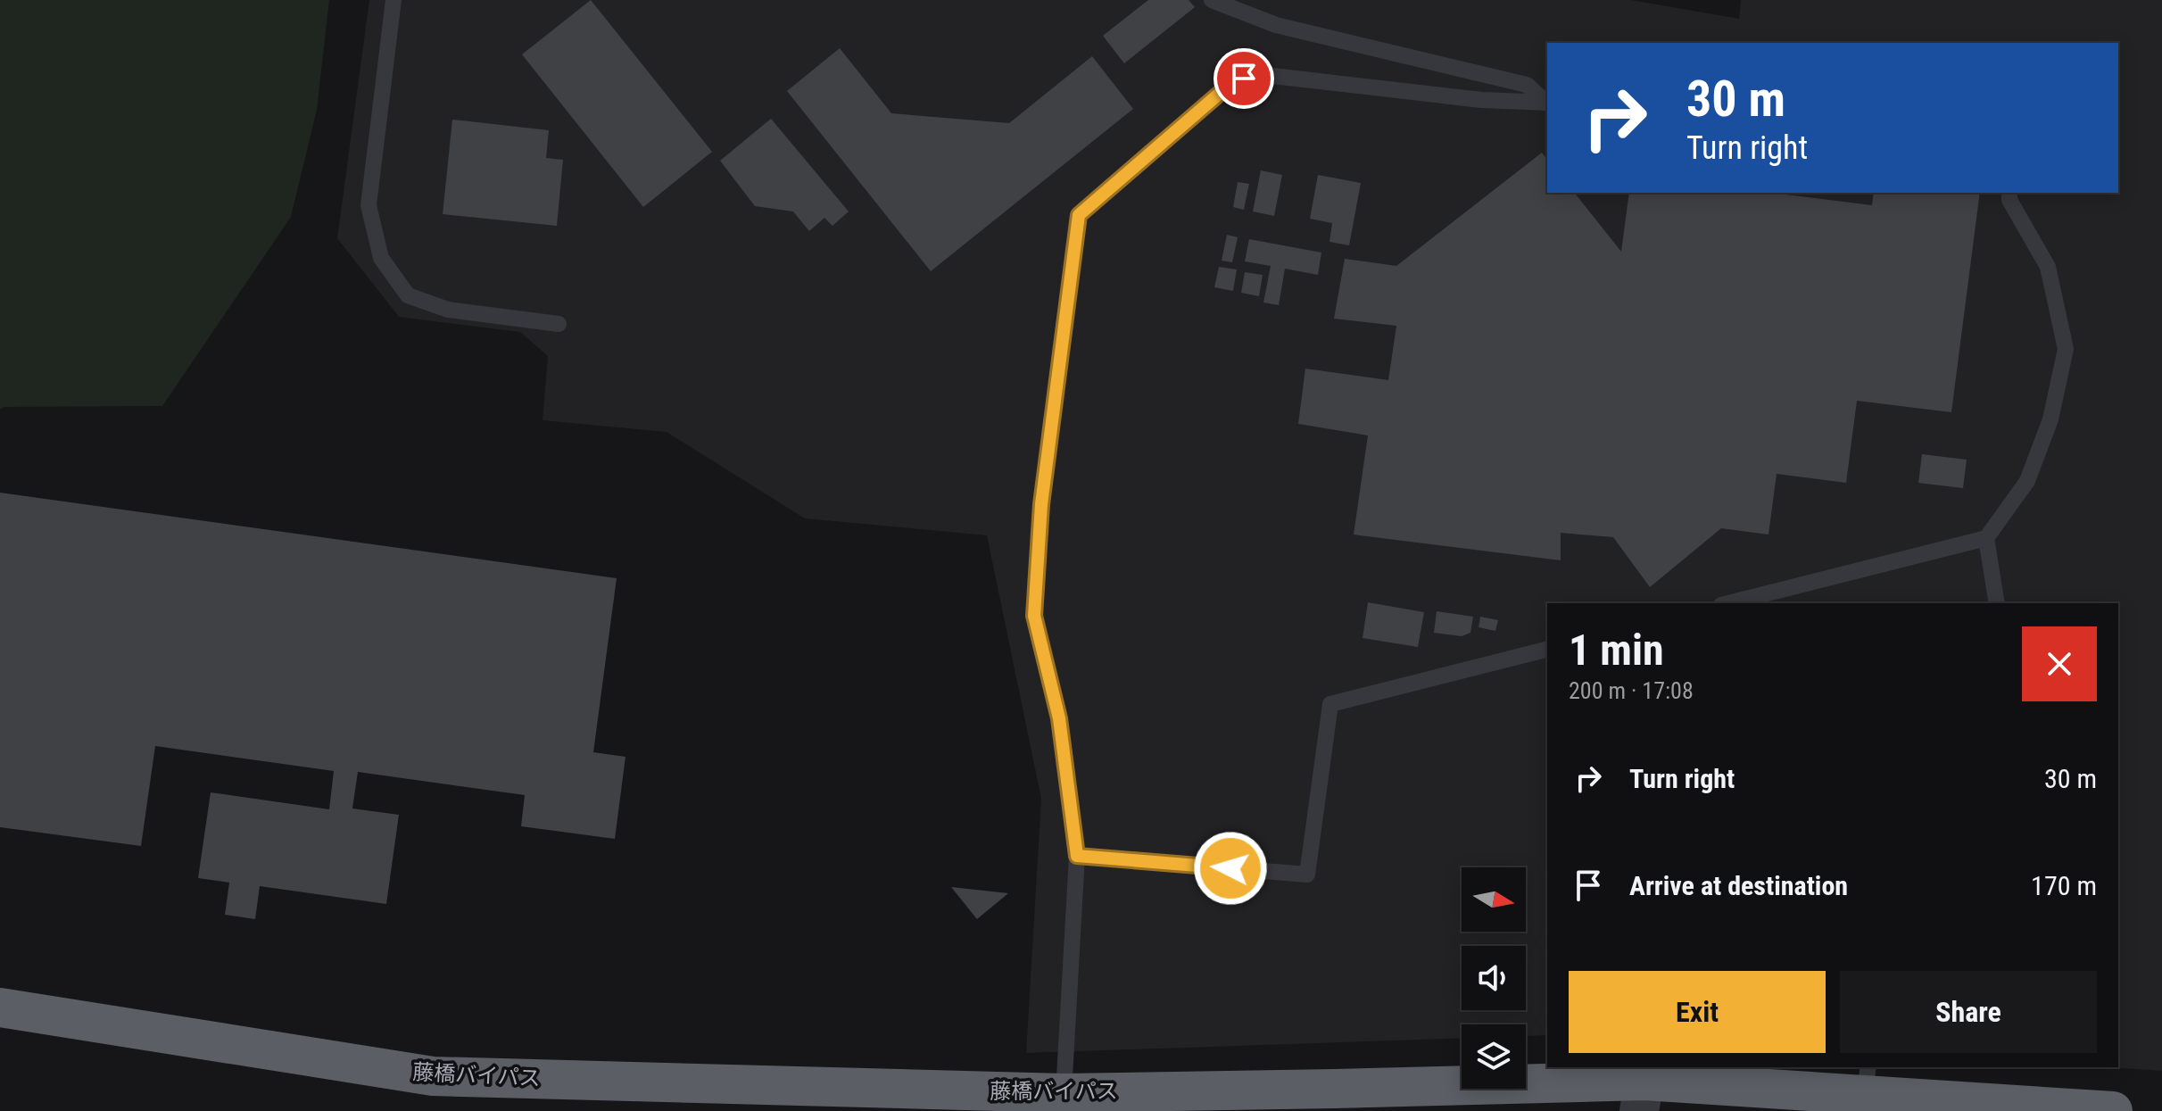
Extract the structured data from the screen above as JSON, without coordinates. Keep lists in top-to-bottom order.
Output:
{
  "streets": {
    "highway": ["藤橋バイパス"]
  },
  "north": "right",
  "page": {
    "turn": ["30 m", "Turn right"],
    "heading": ["1 min", "200 m · 17:08"],
    "list": [
      {
        "name": "Turn right",
        "value": "30 m"
      },
      {
        "name": "Arrive at destination",
        "value": "170 m"
      }
    ],
    "buttons": ["Exit", "Share"]
  }
}
